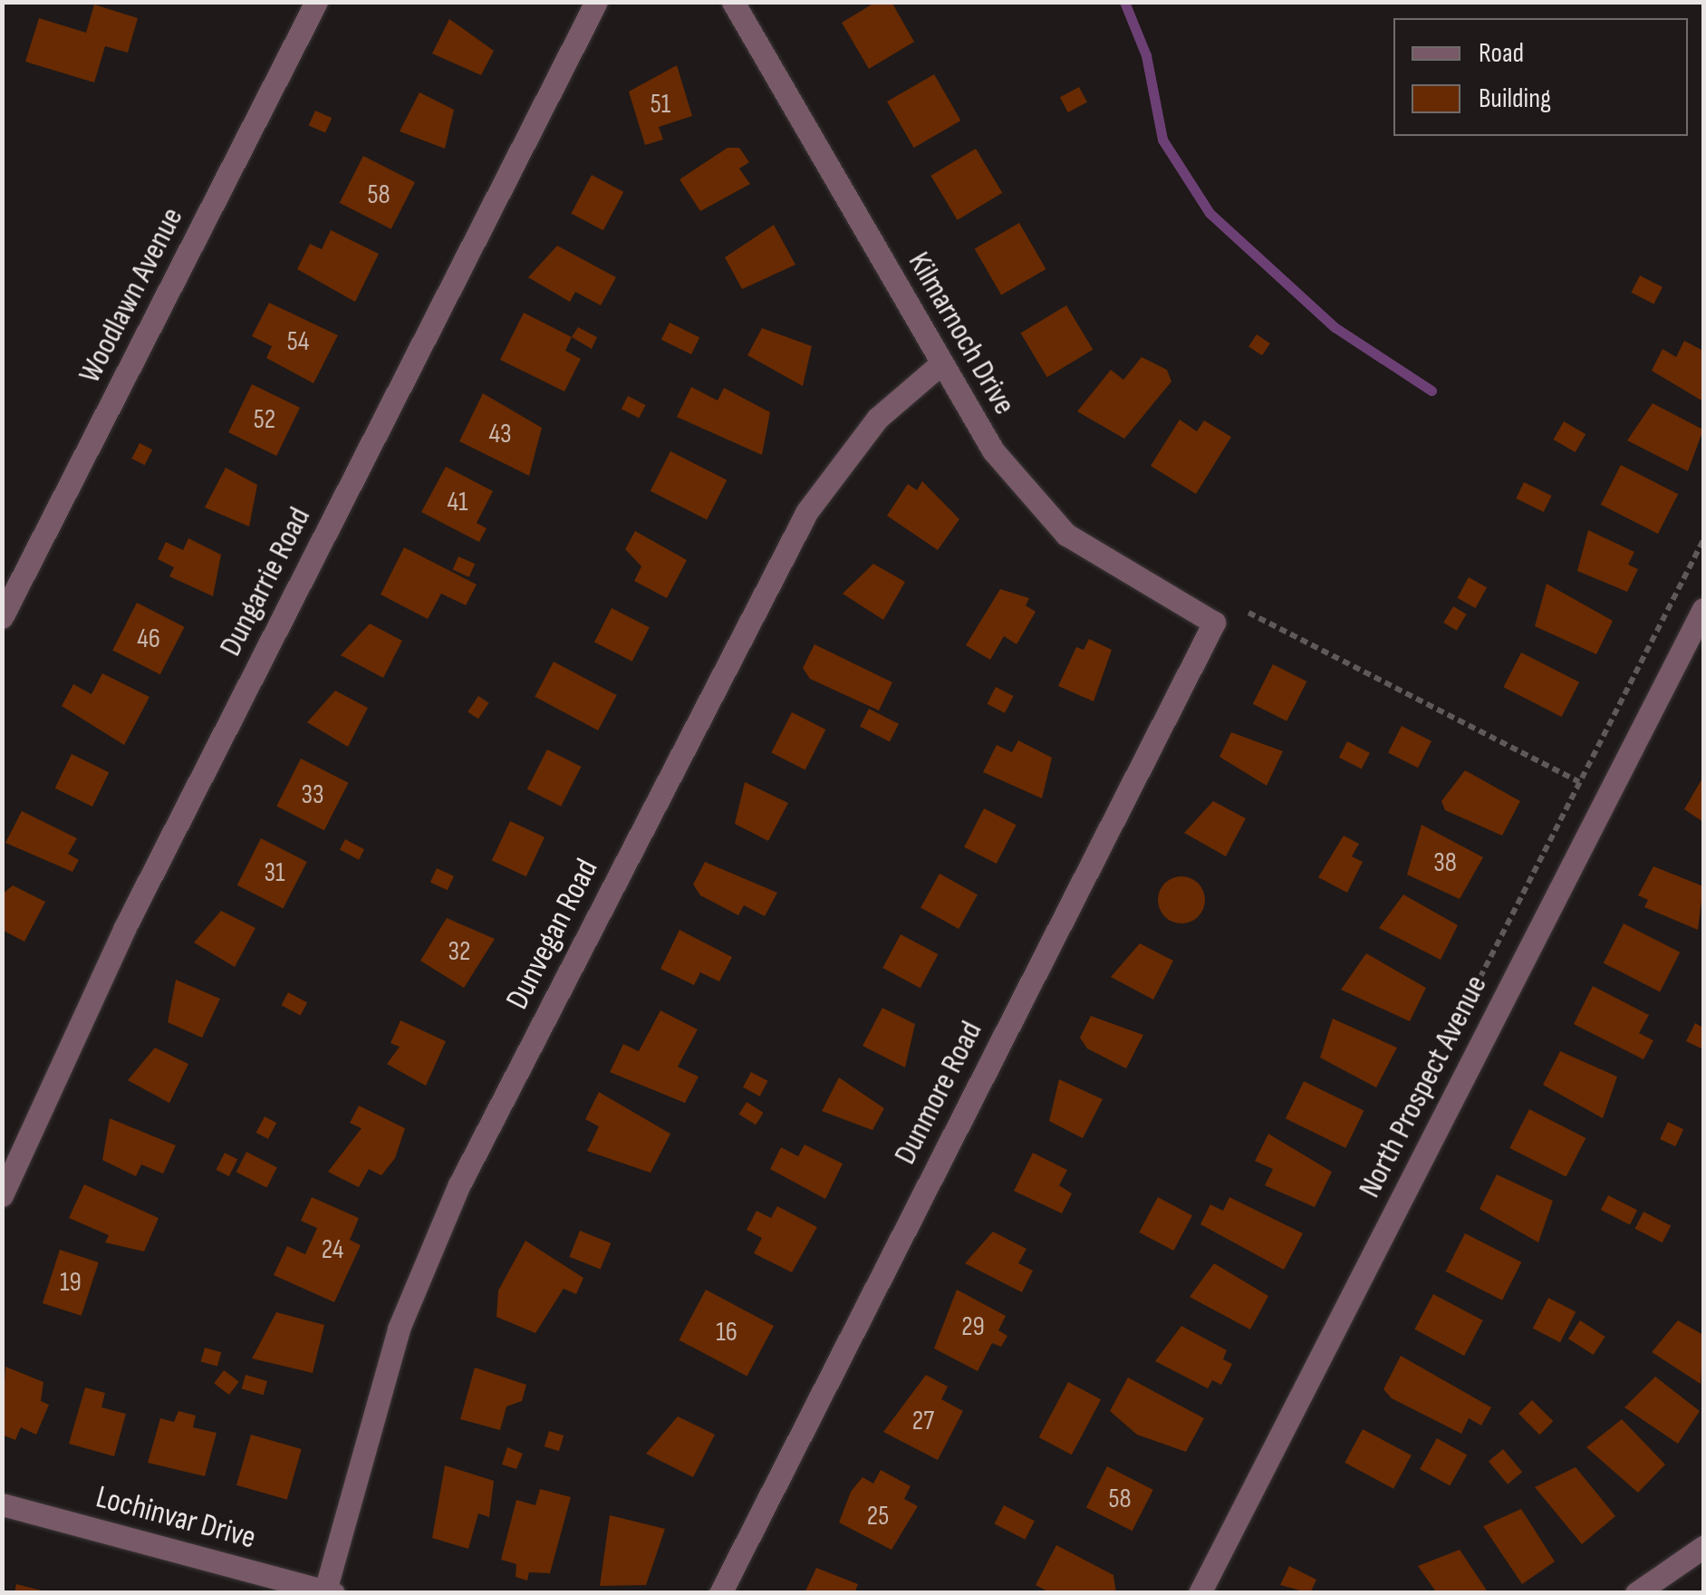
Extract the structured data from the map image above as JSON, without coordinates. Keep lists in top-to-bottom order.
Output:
{
  "streets": {
    "street": [
      "Woodlawn Avenue",
      "Kilmarnoch Drive",
      "Dungarrie Road",
      "Dunvegan Road",
      "North Prospect Avenue",
      "Dunmore Road",
      "Lochinvar Drive"
    ]
  },
  "crossings": [
    ["Kilmarnoch Drive", "Dunvegan Road"],
    ["Kilmarnoch Drive", "Dunmore Road"],
    ["Dunvegan Road", "Lochinvar Drive"]
  ],
  "house_numbers": [
    "51",
    "58",
    "54",
    "52",
    "43",
    "41",
    "46",
    "33",
    "38",
    "31",
    "32",
    "24",
    "19",
    "29",
    "16",
    "27",
    "58",
    "25"
  ],
  "legend": ["Road", "Building"]
}
